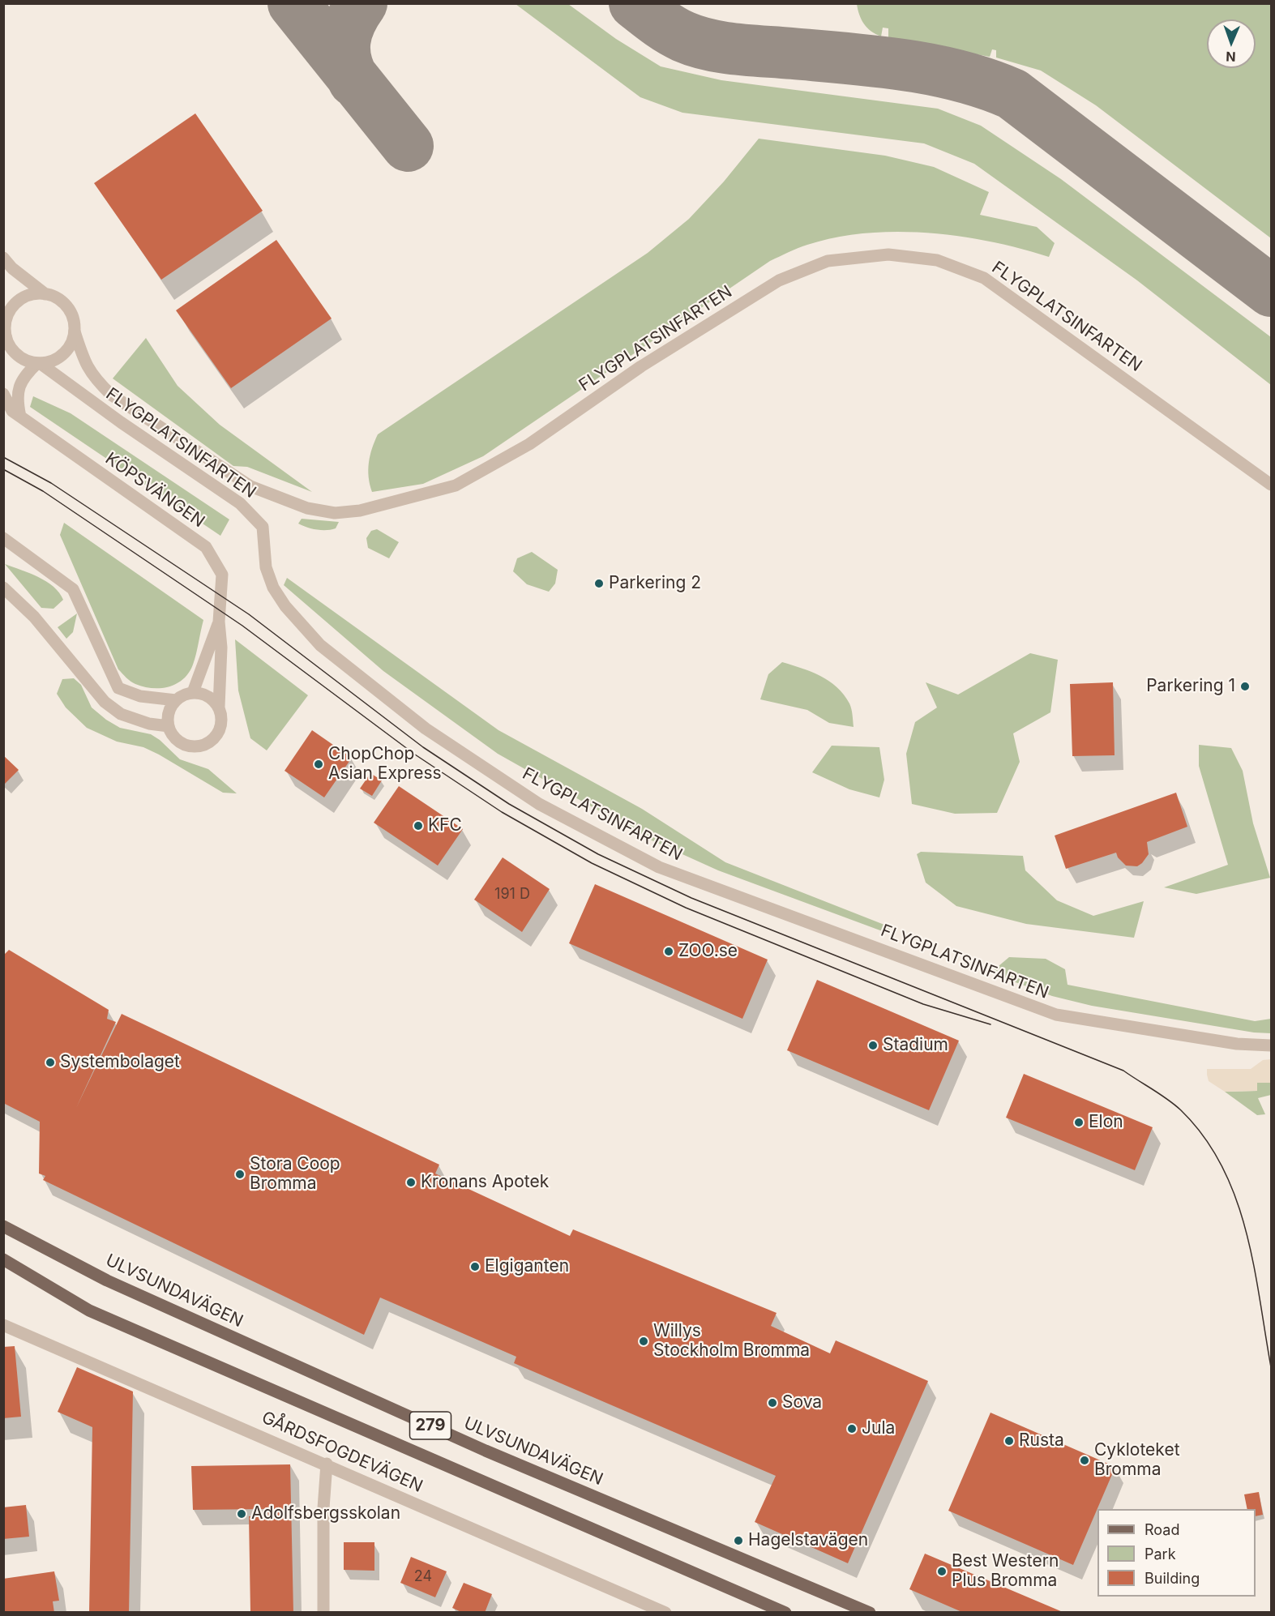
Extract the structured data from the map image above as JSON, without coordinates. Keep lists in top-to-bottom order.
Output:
{
  "streets": {
    "main road": ["ULVSUNDAVÄGEN", "279"],
    "street": ["FLYGPLATSINFARTEN", "KÖPSVÄNGEN", "GÅRDSFOGDEVÄGEN"]
  },
  "places": [
    "Parkering 2",
    "Parkering 1",
    "ChopChop Asian Express",
    "KFC",
    "ZOO.se",
    "Stadium",
    "Systembolaget",
    "Elon",
    "Stora Coop Bromma",
    "Kronans Apotek",
    "Elgiganten",
    "Willys Stockholm Bromma",
    "Sova",
    "Jula",
    "Rusta",
    "Cykloteket Bromma",
    "Adolfsbergsskolan",
    "Hagelstavägen",
    "Best Western Plus Bromma"
  ],
  "house_numbers": ["191 D", "24"],
  "legend": ["Road", "Park", "Building"],
  "north": "bottom"
}
